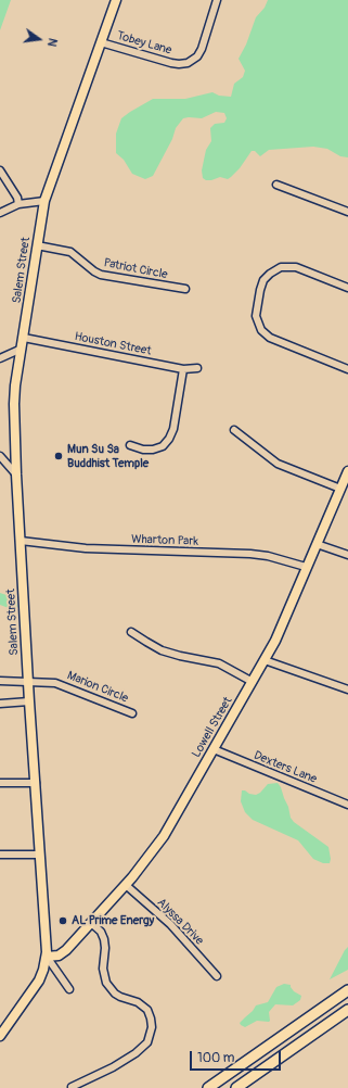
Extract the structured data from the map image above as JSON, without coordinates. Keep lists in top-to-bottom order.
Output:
{
  "streets": {
    "main road": ["Salem Street", "Lowell Street"],
    "street": [
      "Tobey Lane",
      "Patriot Circle",
      "Houston Street",
      "Wharton Park",
      "Marion Circle",
      "Dexters Lane",
      "Alyssa Drive"
    ]
  },
  "crossings": [
    ["Tobey Lane", "Salem Street"],
    ["Patriot Circle", "Salem Street"],
    ["Salem Street", "Houston Street"],
    ["Salem Street", "Wharton Park"],
    ["Salem Street", "Marion Circle"],
    ["Salem Street", "Lowell Street"],
    ["Wharton Park", "Lowell Street"],
    ["Lowell Street", "Dexters Lane"],
    ["Lowell Street", "Alyssa Drive"]
  ],
  "places": ["Mun Su Sa Buddhist Temple", "AL Prime Energy"],
  "scale_bar": "100 m",
  "north": "right"
}
